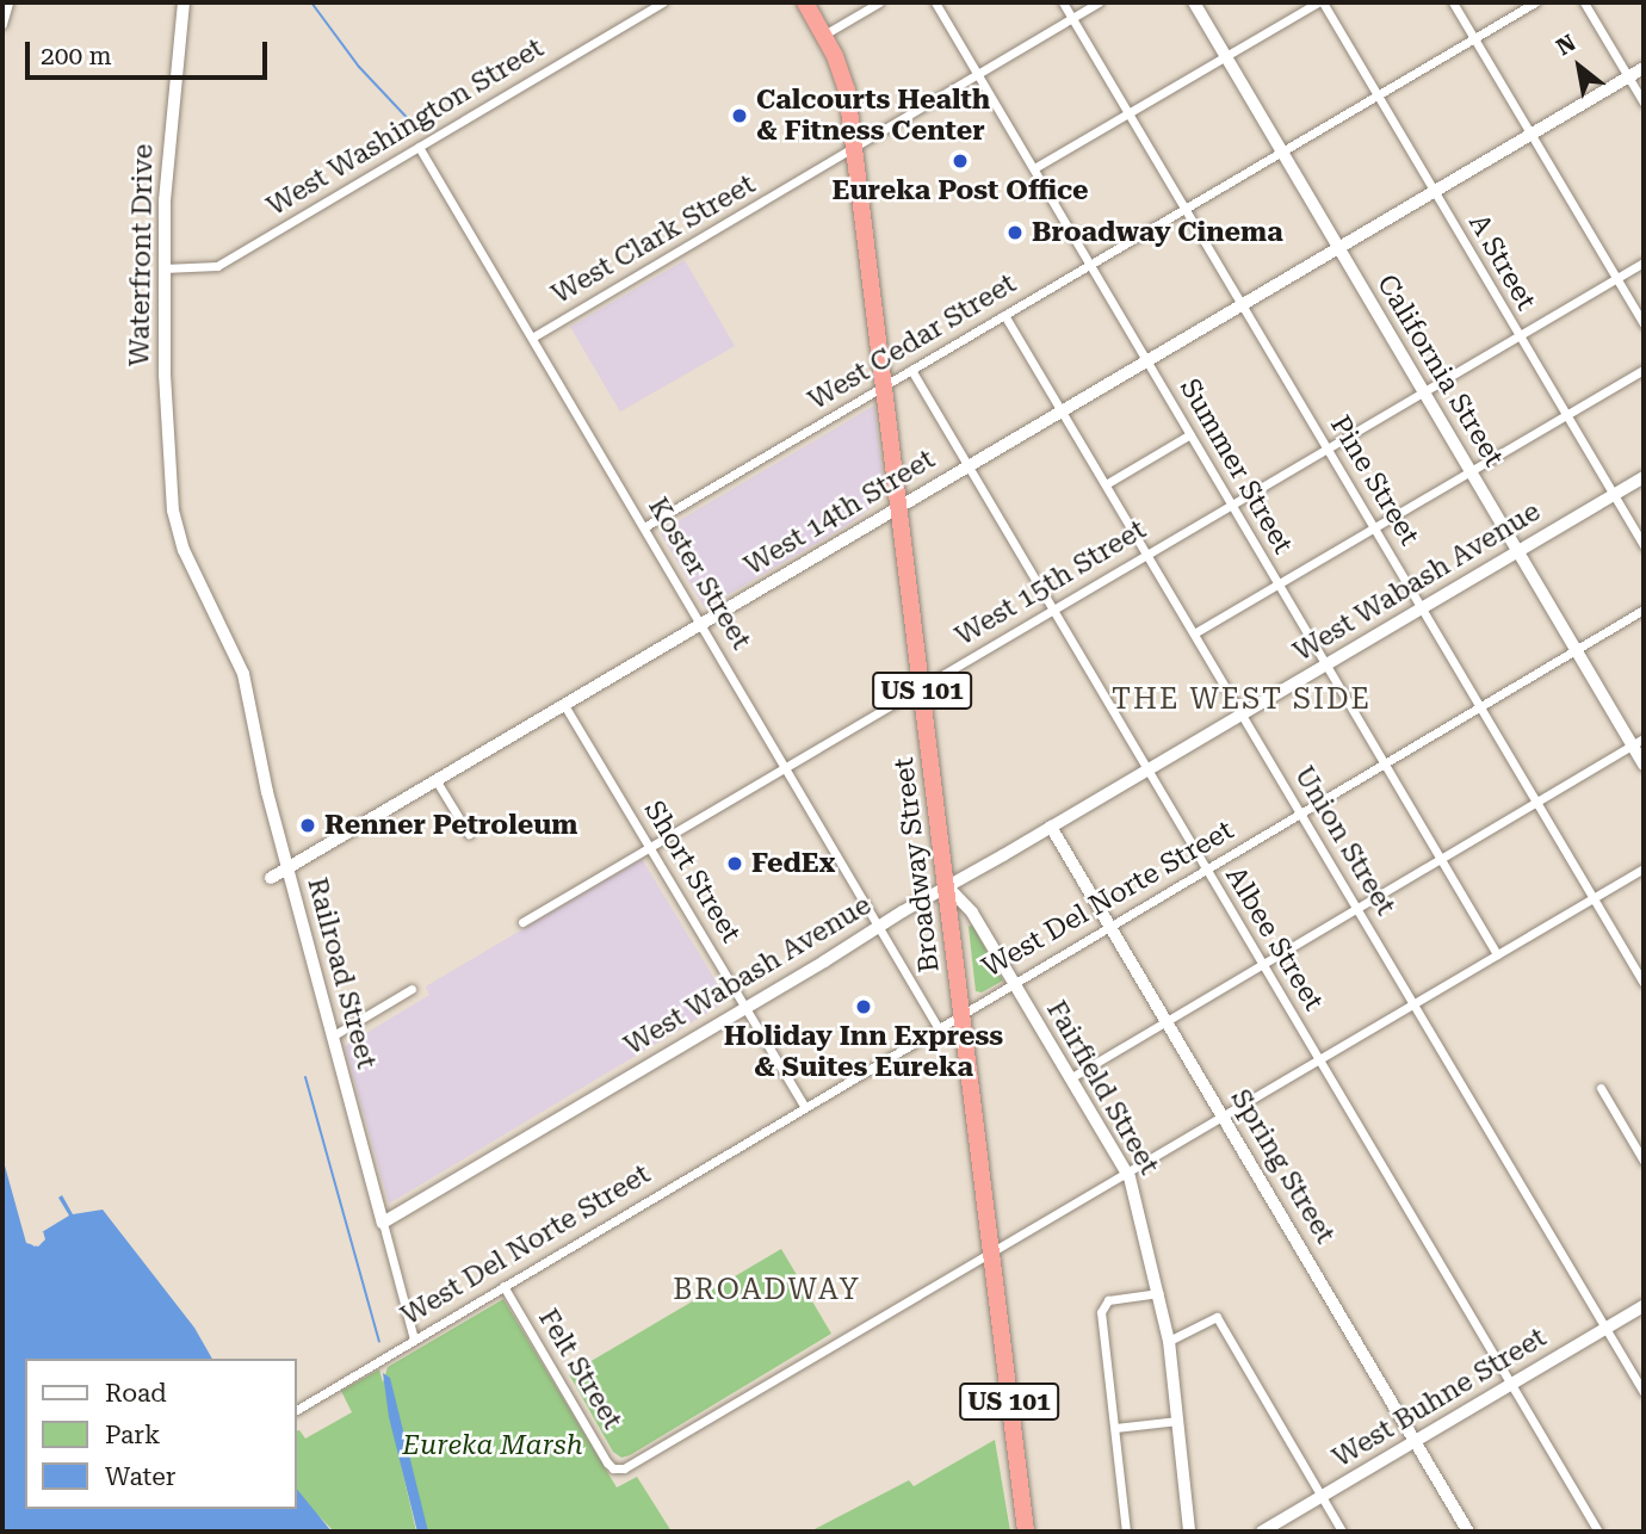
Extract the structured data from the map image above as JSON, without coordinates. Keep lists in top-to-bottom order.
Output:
{
  "streets": {
    "highway": ["US 101", "Broadway Street"],
    "street": [
      "West Washington Street",
      "West Clark Street",
      "Waterfront Drive",
      "A Street",
      "West Cedar Street",
      "California Street",
      "Summer Street",
      "Pine Street",
      "West 14th Street",
      "Koster Street",
      "West Wabash Avenue",
      "West 15th Street",
      "Union Street",
      "Short Street",
      "West Del Norte Street",
      "Albee Street",
      "Railroad Street",
      "Fairfield Street",
      "Spring Street",
      "Felt Street",
      "West Buhne Street"
    ]
  },
  "crossings": [
    ["West Washington Street", "Waterfront Drive"],
    ["West Washington Street", "Koster Street"],
    ["West Clark Street", "Summer Street"],
    ["West Clark Street", "Pine Street"],
    ["West Clark Street", "Koster Street"],
    ["West Clark Street", "Broadway Street"],
    ["Waterfront Drive", "Railroad Street"],
    ["A Street", "West Cedar Street"],
    ["A Street", "West 14th Street"],
    ["A Street", "West Wabash Avenue"],
    ["A Street", "West 15th Street"],
    ["West Cedar Street", "California Street"],
    ["West Cedar Street", "Summer Street"],
    ["West Cedar Street", "Pine Street"],
    ["West Cedar Street", "Koster Street"],
    ["West Cedar Street", "Union Street"],
    ["West Cedar Street", "Broadway Street"],
    ["West Cedar Street", "Albee Street"],
    ["California Street", "West 14th Street"],
    ["California Street", "West Wabash Avenue"],
    ["California Street", "West 15th Street"],
    ["California Street", "West Del Norte Street"],
    ["Summer Street", "West 14th Street"],
    ["Summer Street", "West Wabash Avenue"],
    ["Summer Street", "West 15th Street"],
    ["Summer Street", "West Del Norte Street"],
    ["Pine Street", "West 14th Street"],
    ["Pine Street", "West Wabash Avenue"],
    ["Pine Street", "West 15th Street"],
    ["Pine Street", "West Del Norte Street"],
    ["West 14th Street", "Koster Street"],
    ["West 14th Street", "Union Street"],
    ["West 14th Street", "Broadway Street"],
    ["West 14th Street", "Short Street"],
    ["West 14th Street", "Albee Street"],
    ["West 14th Street", "Railroad Street"],
    ["Koster Street", "West Wabash Avenue"],
    ["Koster Street", "West 15th Street"],
    ["Koster Street", "West Del Norte Street"],
    ["West Wabash Avenue", "Union Street"],
    ["West Wabash Avenue", "Broadway Street"],
    ["West Wabash Avenue", "Short Street"],
    ["West Wabash Avenue", "Albee Street"],
    ["West Wabash Avenue", "Railroad Street"],
    ["West Wabash Avenue", "Fairfield Street"],
    ["West Wabash Avenue", "Spring Street"],
    ["West 15th Street", "Union Street"],
    ["West 15th Street", "Broadway Street"],
    ["West 15th Street", "Short Street"],
    ["West 15th Street", "Albee Street"],
    ["Union Street", "West Del Norte Street"],
    ["Union Street", "West Buhne Street"],
    ["Broadway Street", "West Del Norte Street"],
    ["Broadway Street", "Fairfield Street"],
    ["Broadway Street", "Felt Street"],
    ["Short Street", "West Del Norte Street"],
    ["West Del Norte Street", "Albee Street"],
    ["West Del Norte Street", "Railroad Street"],
    ["West Del Norte Street", "Fairfield Street"],
    ["West Del Norte Street", "Spring Street"],
    ["West Del Norte Street", "Felt Street"],
    ["Albee Street", "West Buhne Street"],
    ["Spring Street", "West Buhne Street"]
  ],
  "districts": ["THE WEST SIDE", "BROADWAY"],
  "parks": ["Eureka Marsh"],
  "places": [
    "Calcourts Health & Fitness Center",
    "Eureka Post Office",
    "Broadway Cinema",
    "Renner Petroleum",
    "FedEx",
    "Holiday Inn Express & Suites Eureka"
  ],
  "legend": ["Road", "Park", "Water"],
  "scale_bar": "200 m",
  "north": "top left"
}
